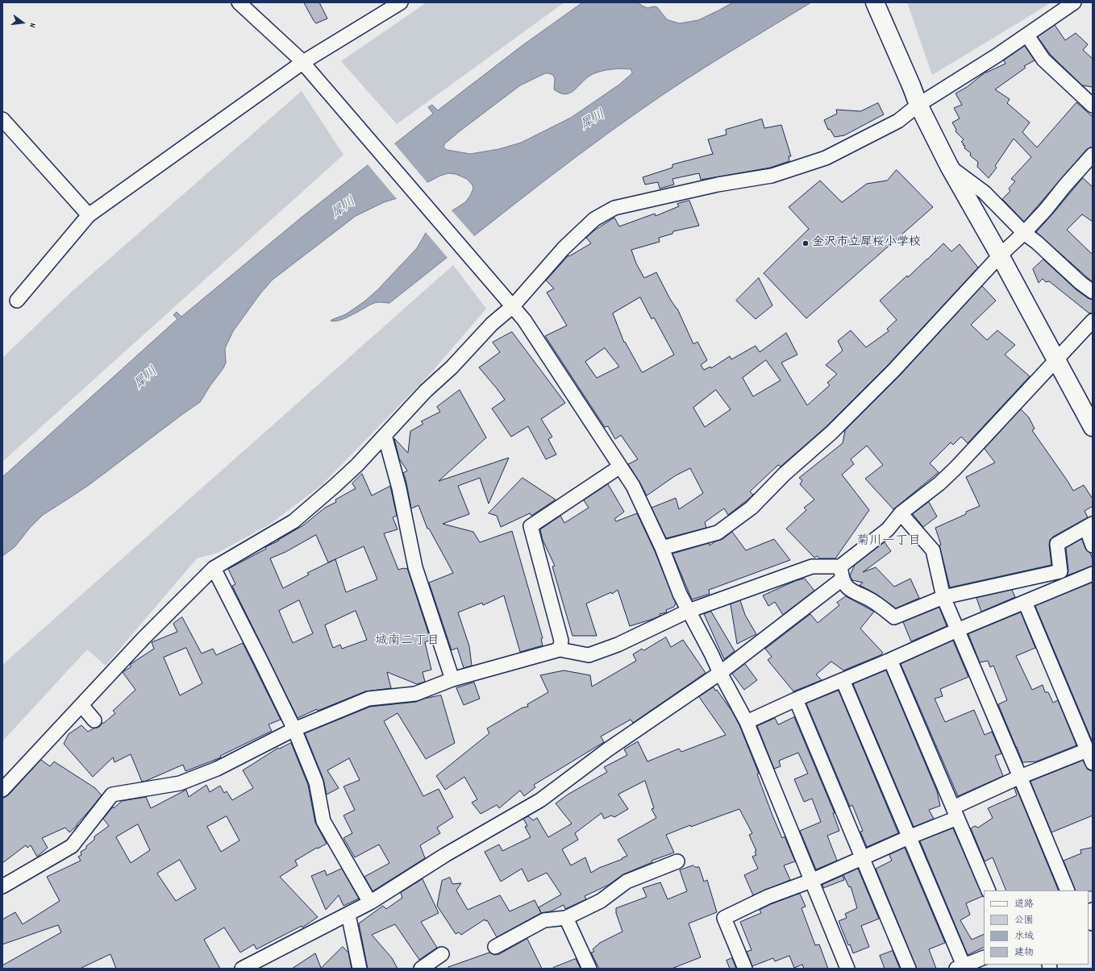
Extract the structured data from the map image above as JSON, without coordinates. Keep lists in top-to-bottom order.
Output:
{
  "districts": ["菊川一丁目", "城南二丁目"],
  "water": ["犀川"],
  "places": ["金沢市立犀桜小学校"],
  "legend": [
    "道路",
    "公園",
    "水域",
    "建物"
  ],
  "north": "right"
}
